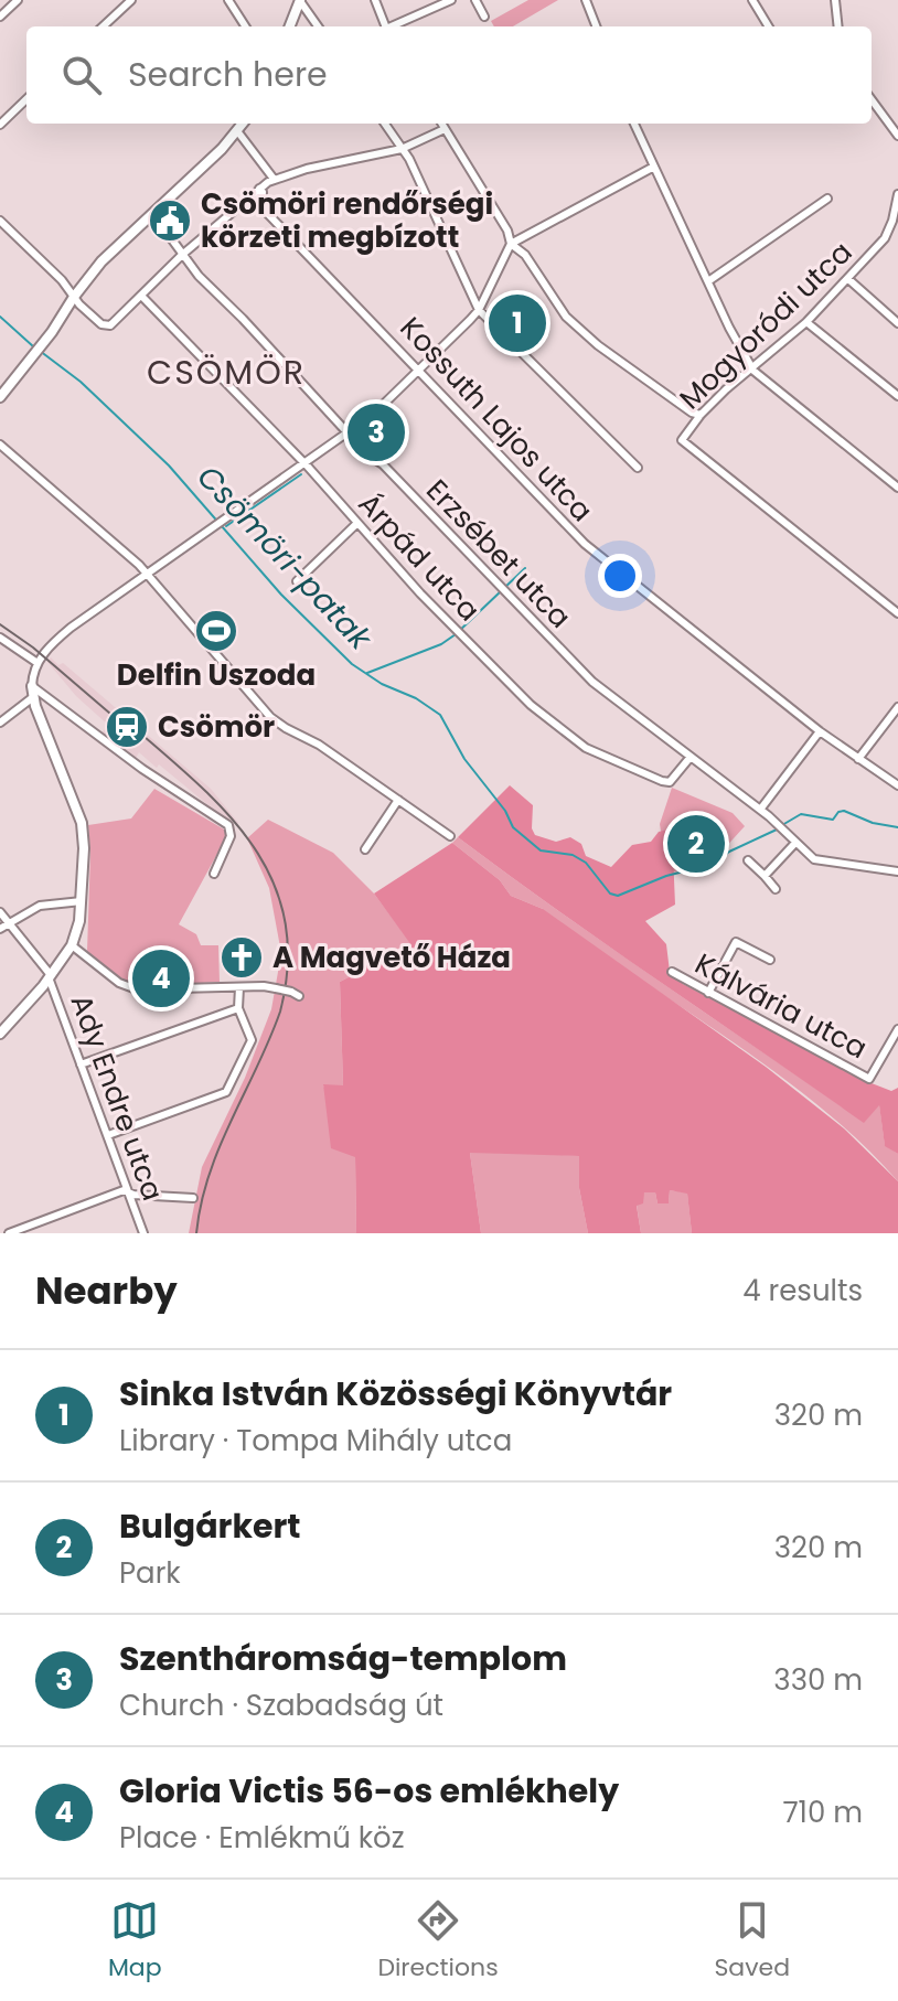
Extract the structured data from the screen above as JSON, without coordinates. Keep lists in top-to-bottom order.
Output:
{
  "streets": {
    "street": [
      "Mogyoródi utca",
      "Kossuth Lajos utca",
      "Erzsébet utca",
      "Árpád utca",
      "Kálvária utca",
      "Ady Endre utca"
    ]
  },
  "crossings": [
    ["Erzsébet utca", "Árpád utca"]
  ],
  "districts": ["CSÖMÖR"],
  "water": ["Csömöri-patak"],
  "places": {
    "public building": ["Csömöri rendőrségi körzeti megbízott"],
    "sports": ["Delfin Uszoda"],
    "station": ["Csömör"],
    "church": ["A Magvető Háza"]
  },
  "page": {
    "search": "Search here",
    "pins": [
      "1",
      "3",
      "2",
      "4"
    ],
    "heading": ["Nearby", "4 results"],
    "list": [
      {
        "mark": "1",
        "name": "Sinka István Közösségi Könyvtár",
        "note": "Library · Tompa Mihály utca",
        "value": "320 m"
      },
      {
        "mark": "2",
        "name": "Bulgárkert",
        "note": "Park",
        "value": "320 m"
      },
      {
        "mark": "3",
        "name": "Szentháromság-templom",
        "note": "Church · Szabadság út",
        "value": "330 m"
      },
      {
        "mark": "4",
        "name": "Gloria Victis 56-os emlékhely",
        "note": "Place · Emlékmű köz",
        "value": "710 m"
      }
    ],
    "nav": ["Map", "Directions", "Saved"]
  }
}
